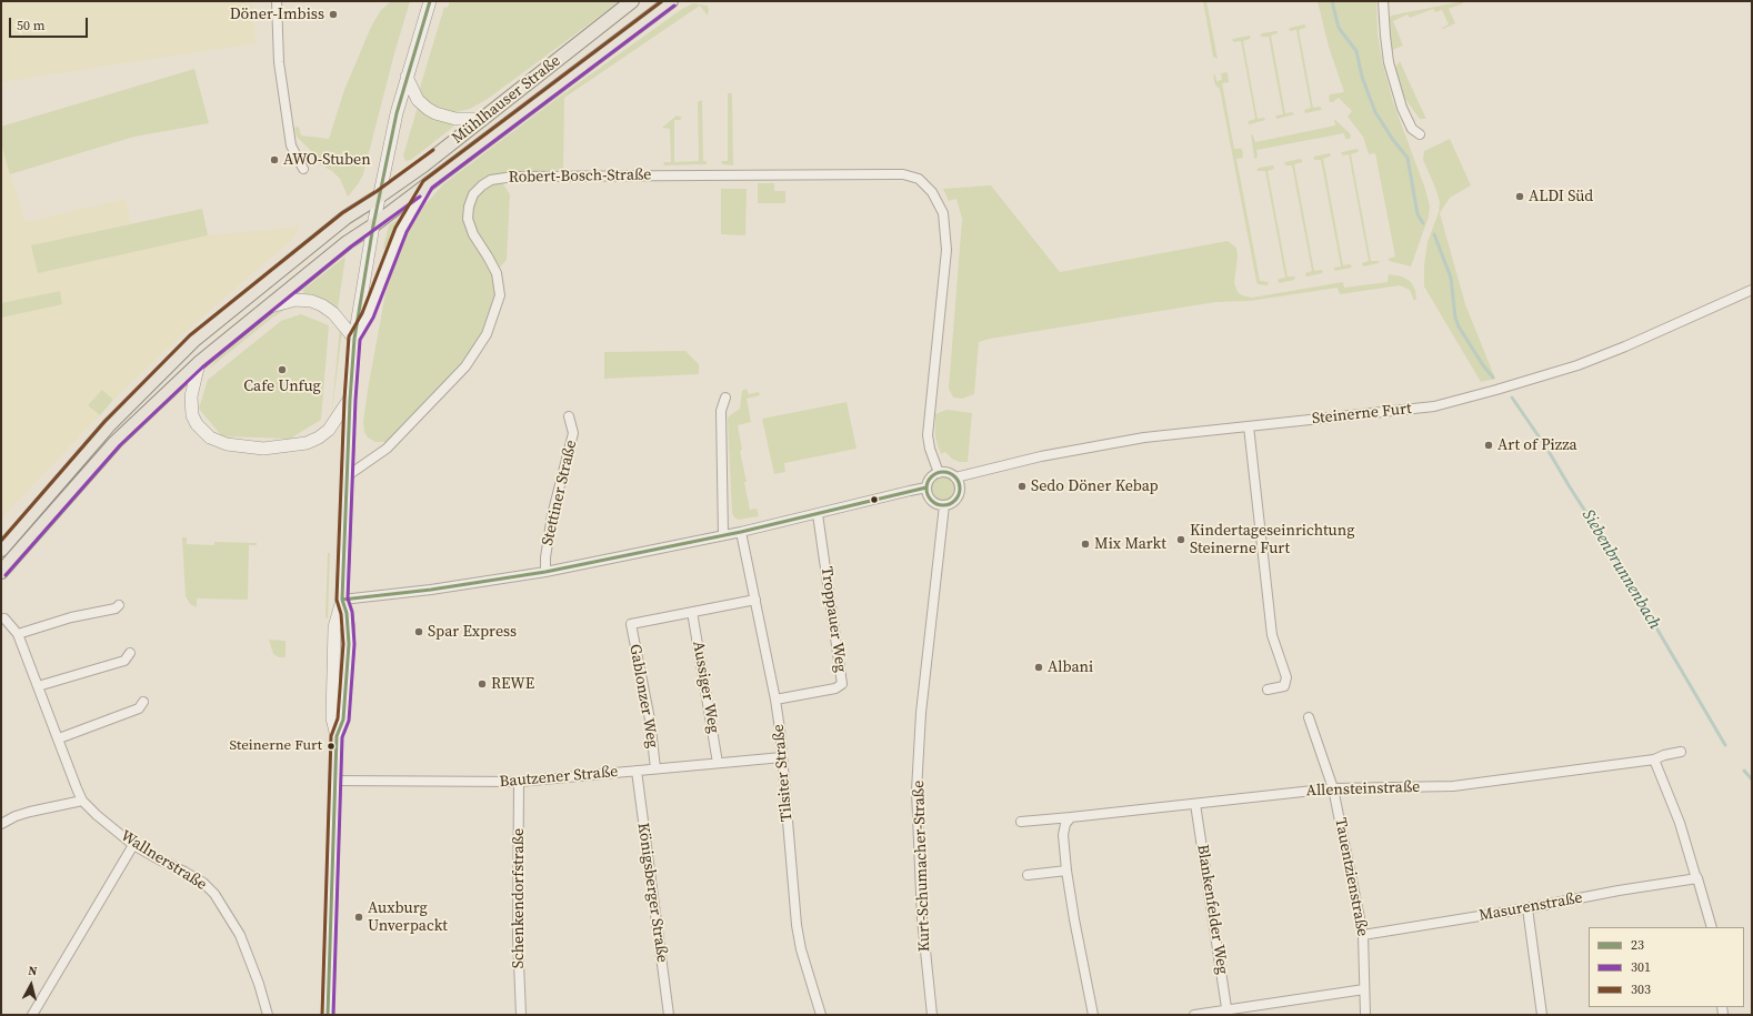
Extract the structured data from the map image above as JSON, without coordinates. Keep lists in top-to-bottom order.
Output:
{
  "streets": {
    "main road": ["Mühlhauser Straße"],
    "street": [
      "Robert-Bosch-Straße",
      "Steinerne Furt",
      "Stettiner Straße",
      "Troppauer Weg",
      "Aussiger Weg",
      "Gablonzer Weg",
      "Tilsiter Straße",
      "Bautzener Straße",
      "Allensteinstraße",
      "Wallnerstraße",
      "Kurt-Schumacher-Straße",
      "Tauentzienstraße",
      "Königsberger Straße",
      "Schenkendorfstraße",
      "Masurenstraße",
      "Blankenfelder Weg"
    ]
  },
  "crossings": [
    ["Robert-Bosch-Straße", "Steinerne Furt"],
    ["Robert-Bosch-Straße", "Kurt-Schumacher-Straße"],
    ["Steinerne Furt", "Kurt-Schumacher-Straße"],
    ["Troppauer Weg", "Tilsiter Straße"],
    ["Aussiger Weg", "Gablonzer Weg"],
    ["Aussiger Weg", "Bautzener Straße"],
    ["Gablonzer Weg", "Bautzener Straße"],
    ["Tilsiter Straße", "Bautzener Straße"],
    ["Bautzener Straße", "Königsberger Straße"],
    ["Bautzener Straße", "Schenkendorfstraße"],
    ["Allensteinstraße", "Tauentzienstraße"],
    ["Allensteinstraße", "Blankenfelder Weg"],
    ["Tauentzienstraße", "Masurenstraße"]
  ],
  "water": ["Siebenbrunnenbach"],
  "places": [
    "Döner-Imbiss",
    "AWO-Stuben",
    "ALDI Süd",
    "Cafe Unfug",
    "Art of Pizza",
    "Sedo Döner Kebap",
    "Kindertageseinrichtung Steinerne Furt",
    "Mix Markt",
    "Spar Express",
    "Albani",
    "REWE",
    "Steinerne Furt",
    "Auxburg Unverpackt"
  ],
  "lines": ["transit line 23", "transit line 303", "transit line 301"],
  "legend": ["23", "301", "303"],
  "scale_bar": "50 m",
  "north": "top"
}
